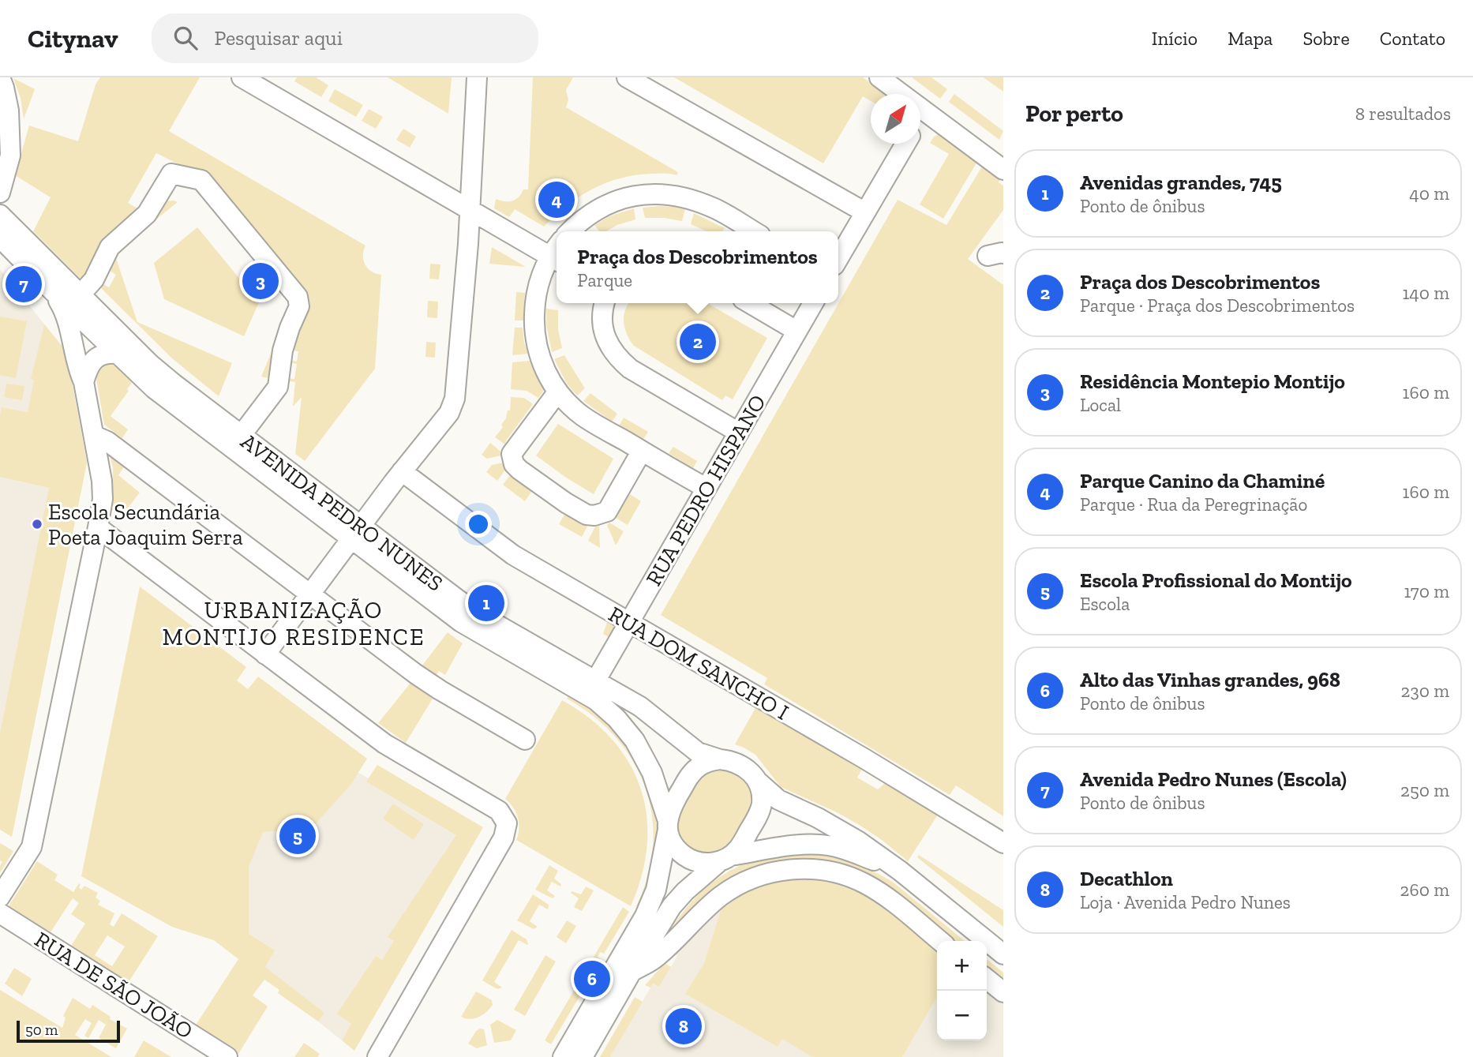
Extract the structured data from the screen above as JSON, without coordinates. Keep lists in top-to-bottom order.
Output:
{
  "streets": {
    "street": [
      "RUA PEDRO HISPANO",
      "AVENIDA PEDRO NUNES",
      "RUA DOM SANCHO I",
      "RUA DE SÃO JOÃO"
    ]
  },
  "crossings": [
    ["RUA PEDRO HISPANO", "AVENIDA PEDRO NUNES"],
    ["RUA PEDRO HISPANO", "RUA DOM SANCHO I"]
  ],
  "districts": ["URBANIZAÇÃO MONTIJO RESIDENCE"],
  "places": ["Escola Secundária Poeta Joaquim Serra"],
  "scale_bar": "50 m",
  "north": "top right",
  "page": {
    "header": "Citynav",
    "search": "Pesquisar aqui",
    "nav": [
      "Início",
      "Mapa",
      "Sobre",
      "Contato"
    ],
    "heading": ["Por perto", "8 resultados"],
    "list": [
      {
        "mark": "1",
        "name": "Avenidas grandes, 745",
        "note": "Ponto de ônibus",
        "value": "40 m"
      },
      {
        "mark": "2",
        "name": "Praça dos Descobrimentos",
        "note": "Parque · Praça dos Descobrimentos",
        "value": "140 m"
      },
      {
        "mark": "3",
        "name": "Residência Montepio Montijo",
        "note": "Local",
        "value": "160 m"
      },
      {
        "mark": "4",
        "name": "Parque Canino da Chaminé",
        "note": "Parque · Rua da Peregrinação",
        "value": "160 m"
      },
      {
        "mark": "5",
        "name": "Escola Profissional do Montijo",
        "note": "Escola",
        "value": "170 m"
      },
      {
        "mark": "6",
        "name": "Alto das Vinhas grandes, 968",
        "note": "Ponto de ônibus",
        "value": "230 m"
      },
      {
        "mark": "7",
        "name": "Avenida Pedro Nunes (Escola)",
        "note": "Ponto de ônibus",
        "value": "250 m"
      },
      {
        "mark": "8",
        "name": "Decathlon",
        "note": "Loja · Avenida Pedro Nunes",
        "value": "260 m"
      }
    ],
    "pins": [
      "4",
      "3",
      "7",
      "2",
      "1",
      "5",
      "6",
      "8"
    ],
    "popup": ["Praça dos Descobrimentos", "Parque"],
    "map_buttons": ["+", "−"],
    "scale": "50 m"
  }
}
